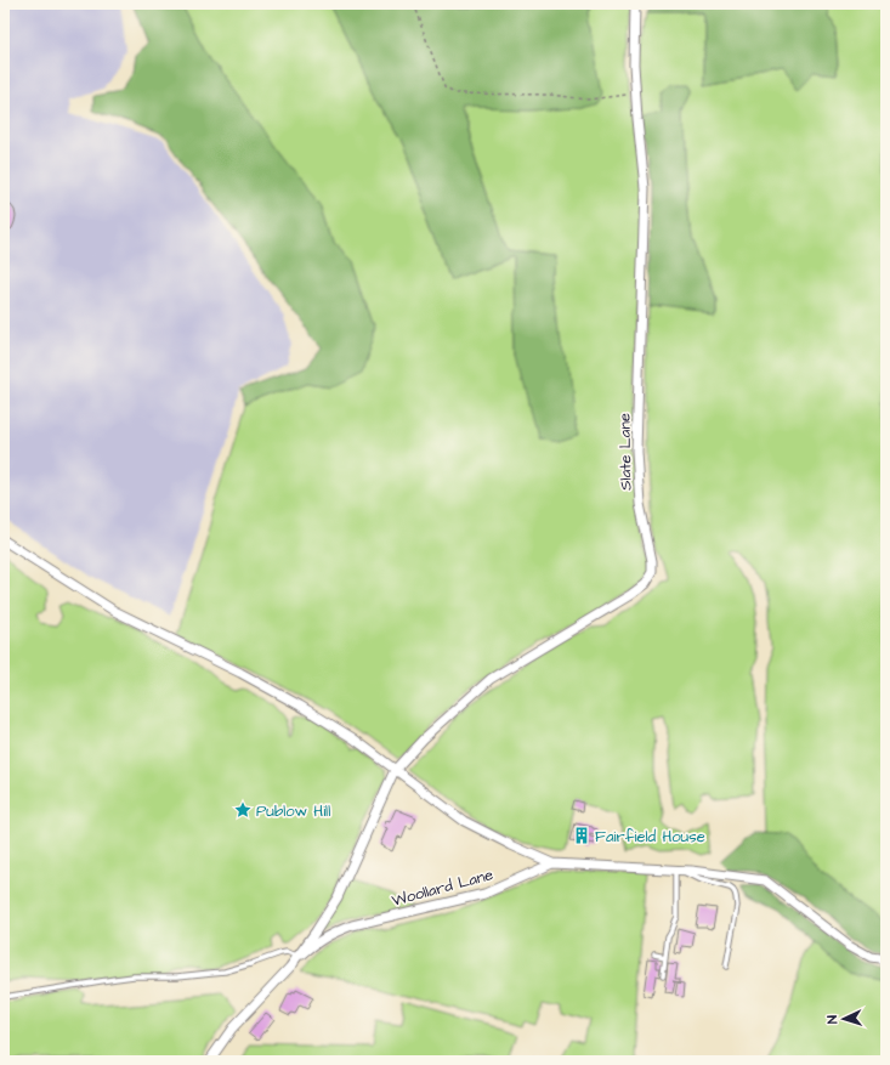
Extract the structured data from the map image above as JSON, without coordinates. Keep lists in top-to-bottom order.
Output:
{
  "streets": {
    "street": ["Slate Lane", "Woollard Lane"]
  },
  "places": {
    "place": ["Publow Hill"],
    "building": ["Fairfield House"]
  },
  "north": "left"
}
